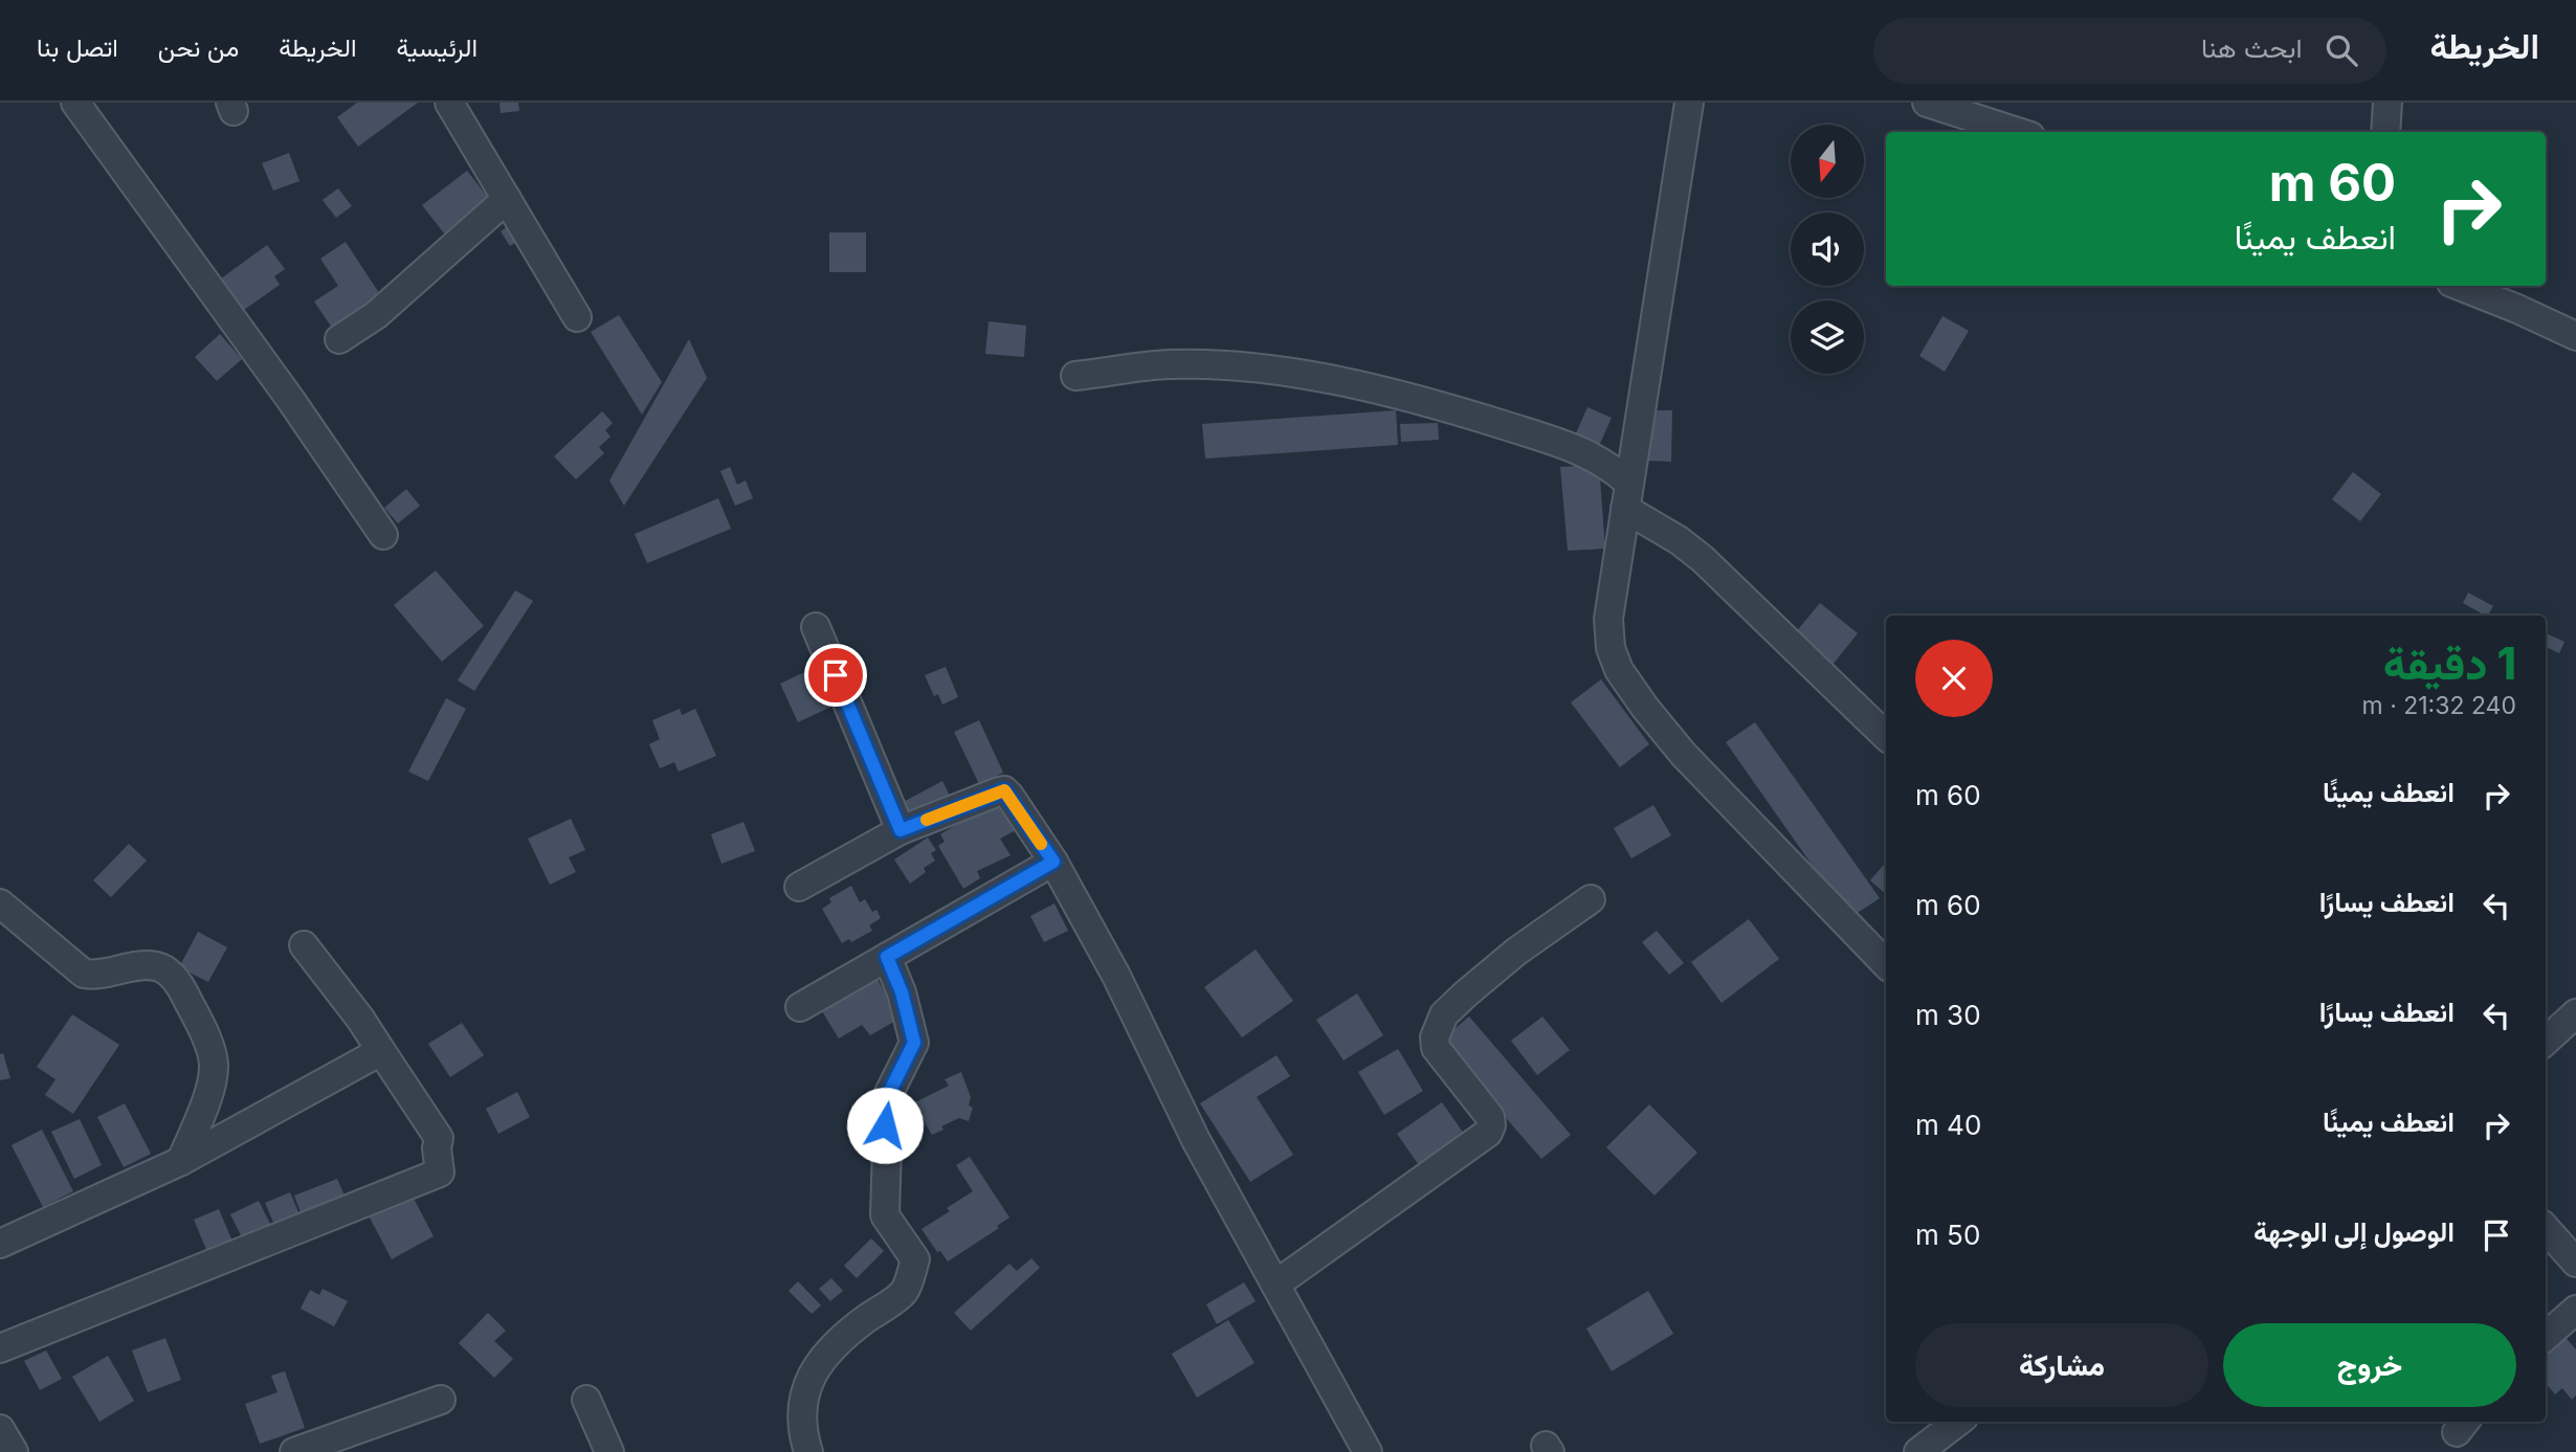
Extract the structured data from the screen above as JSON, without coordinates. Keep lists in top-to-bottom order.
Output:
{
  "north": "bottom",
  "page": {
    "header": "الخريطة",
    "search": "ابحث هنا",
    "nav": [
      "الرئيسية",
      "الخريطة",
      "من نحن",
      "اتصل بنا"
    ],
    "turn": ["60 m", "انعطف يمينًا"],
    "heading": ["1 دقيقة", "240 m · 21:32"],
    "list": [
      {
        "name": "انعطف يمينًا",
        "value": "60 m"
      },
      {
        "name": "انعطف يسارًا",
        "value": "60 m"
      },
      {
        "name": "انعطف يسارًا",
        "value": "30 m"
      },
      {
        "name": "انعطف يمينًا",
        "value": "40 m"
      },
      {
        "name": "الوصول إلى الوجهة",
        "value": "50 m"
      }
    ],
    "buttons": ["خروج", "مشاركة"]
  }
}
